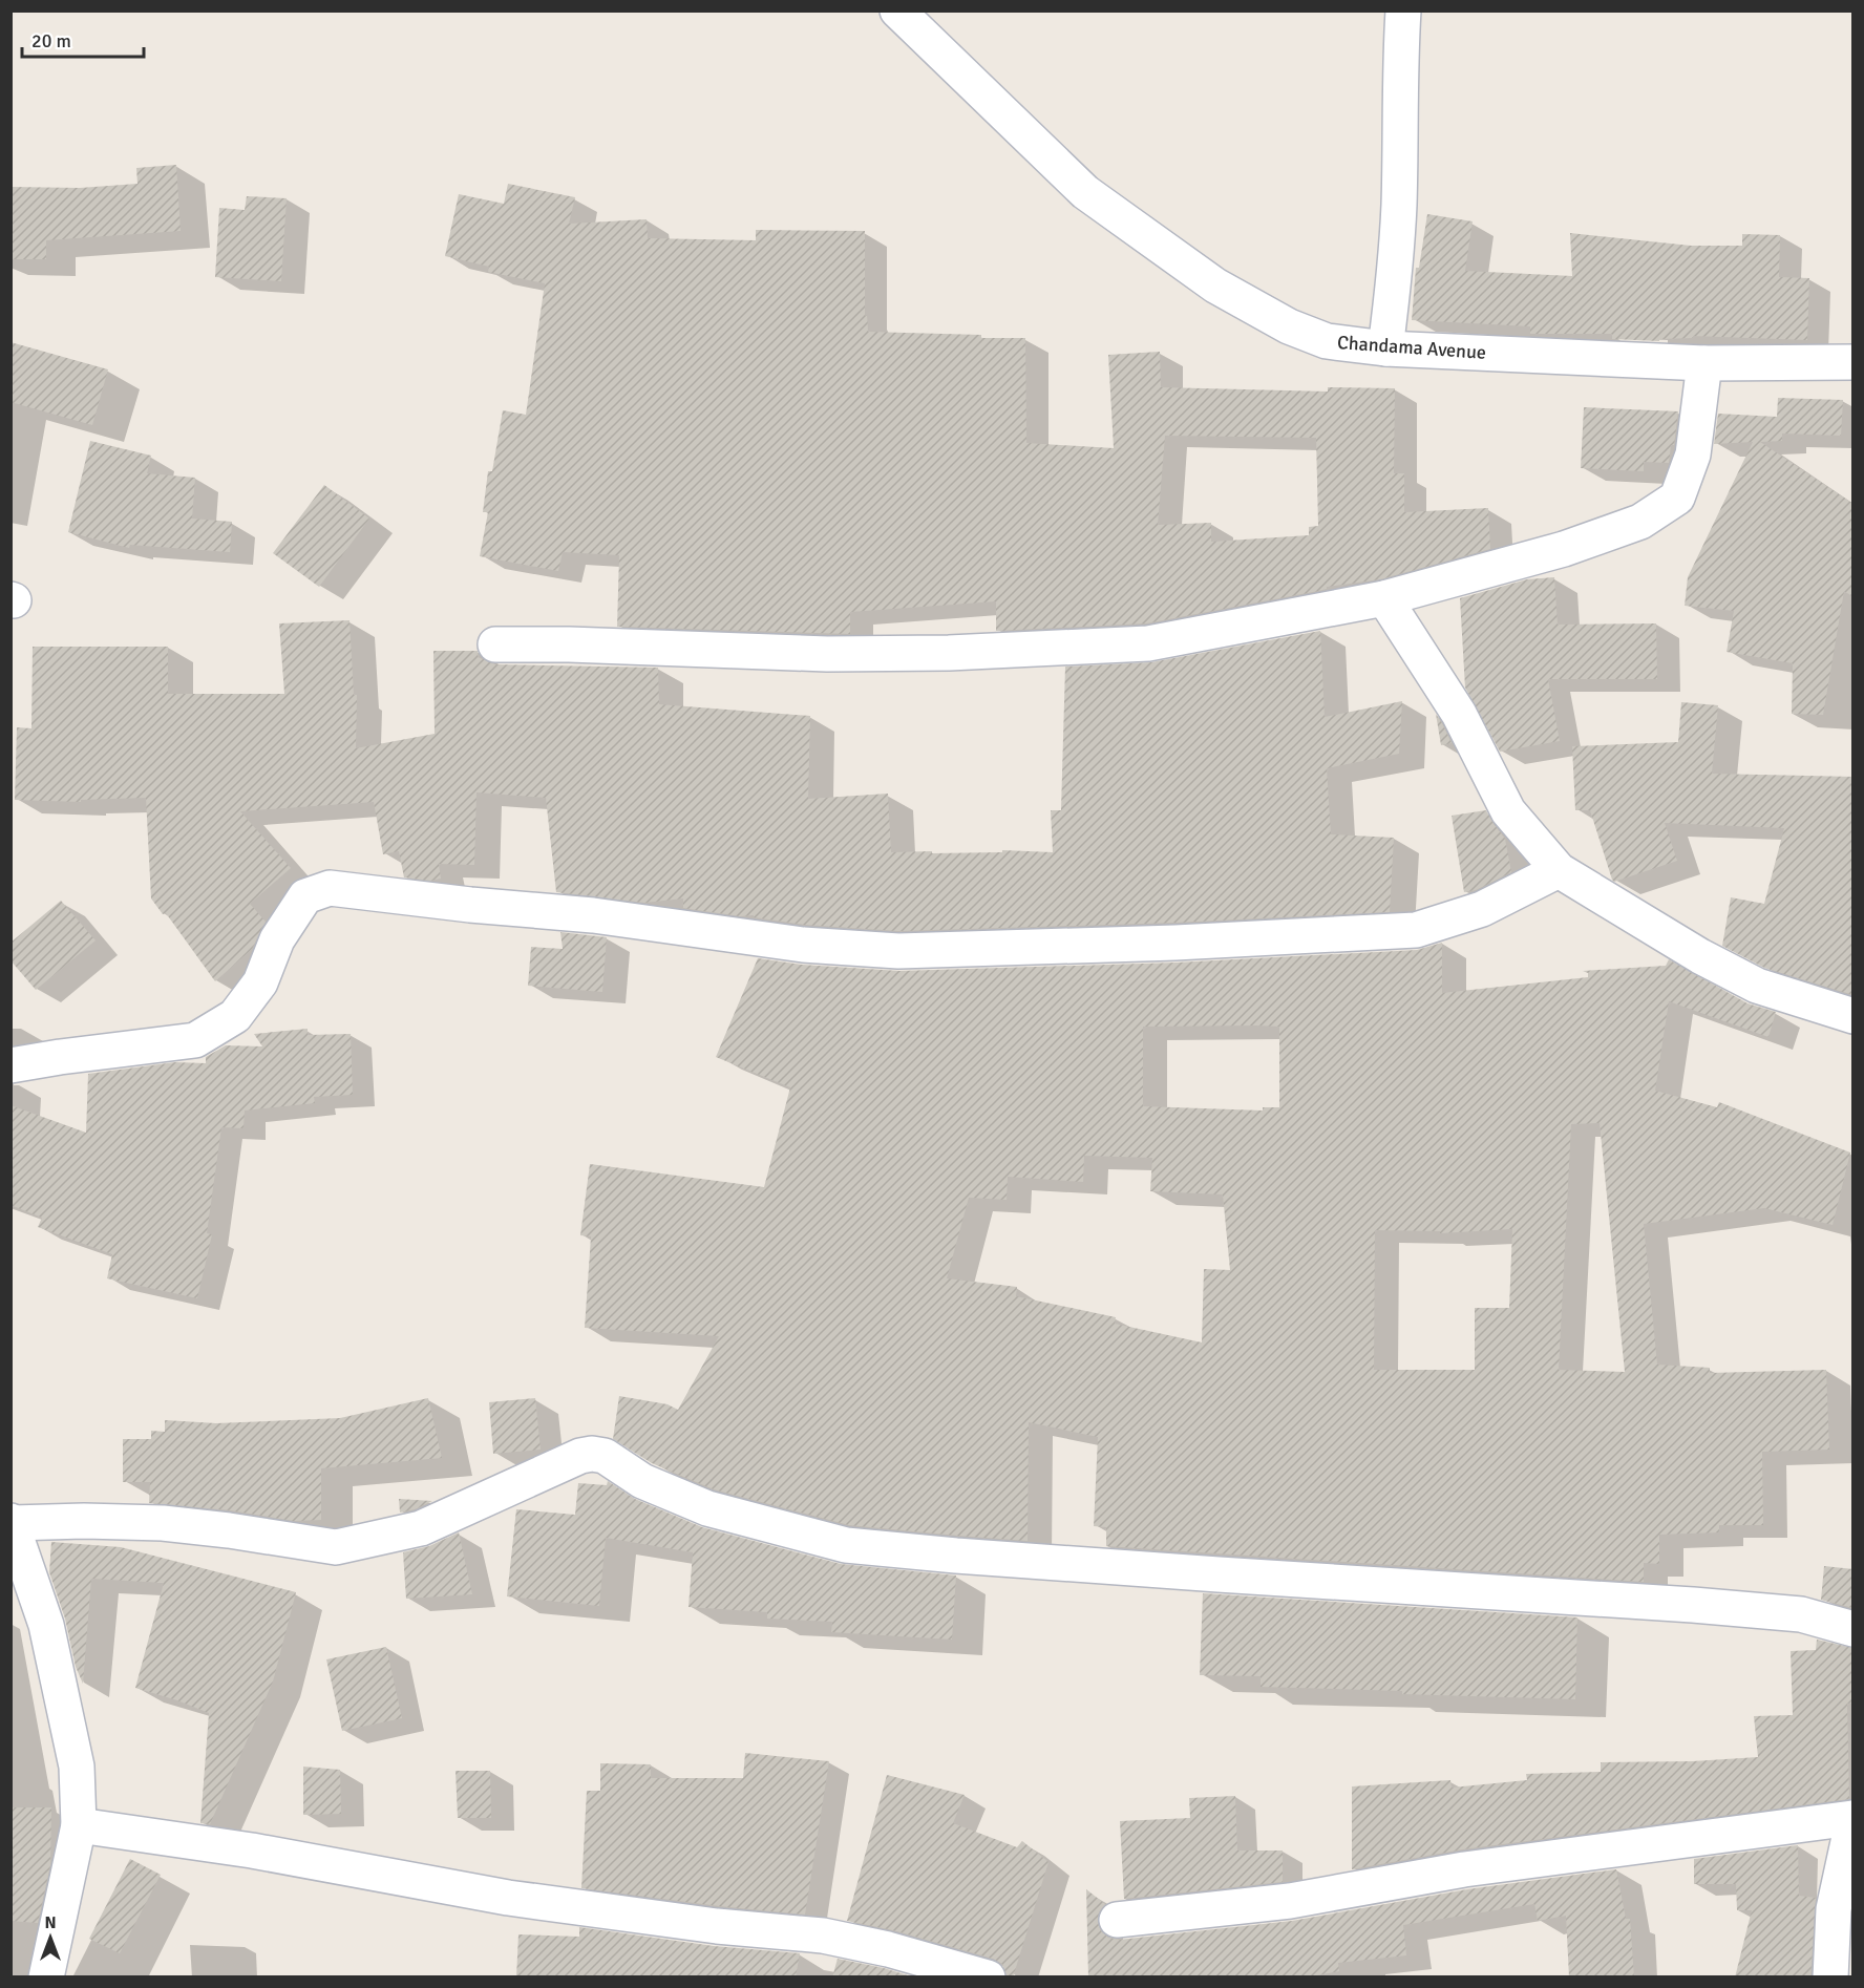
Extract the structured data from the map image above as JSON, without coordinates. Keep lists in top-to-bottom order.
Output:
{
  "streets": {
    "street": ["Chandama Avenue"]
  },
  "scale_bar": "20 m",
  "north": "top"
}
